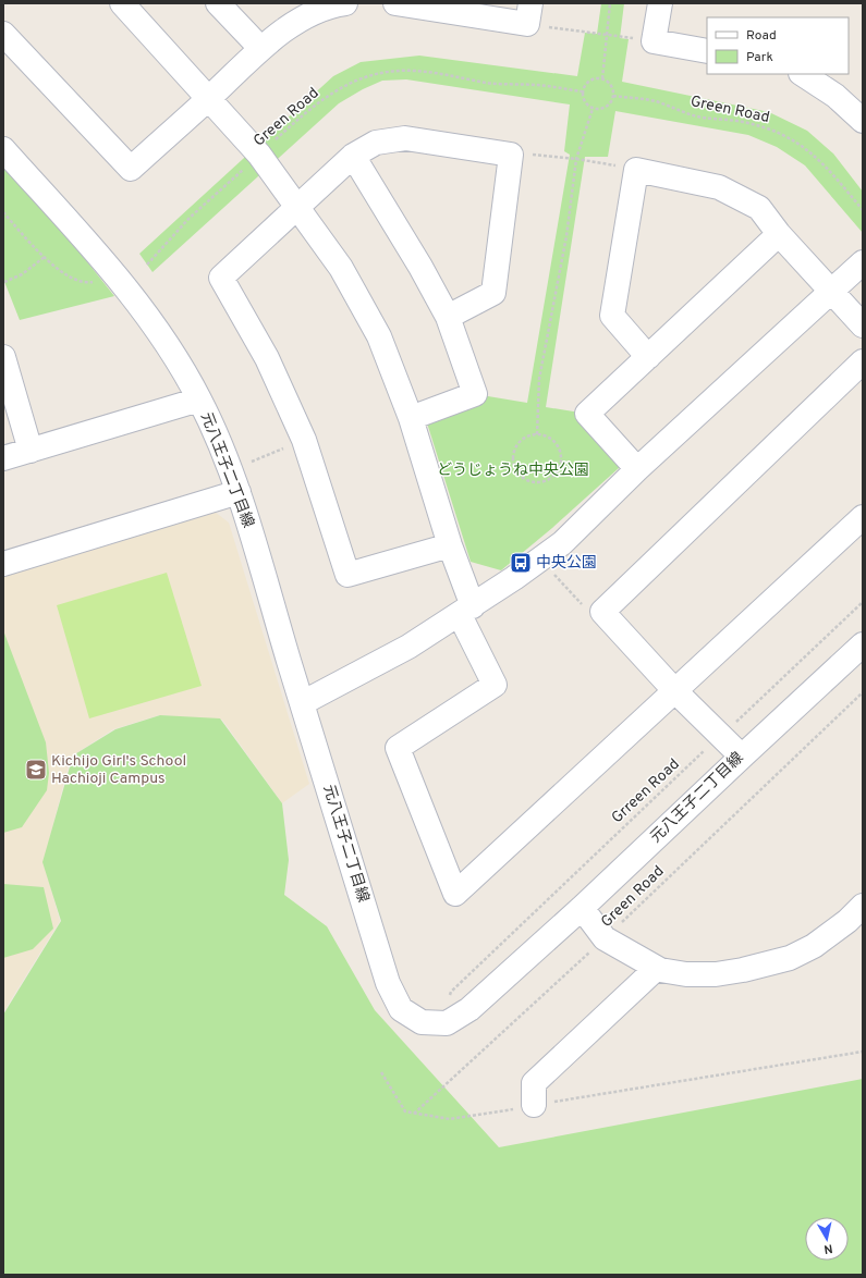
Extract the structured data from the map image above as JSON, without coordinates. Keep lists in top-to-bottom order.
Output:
{
  "streets": {
    "street": ["元八王子二丁目線"],
    "path": ["Green Road", "Grreen Road"]
  },
  "parks": ["どうじょうね中央公園"],
  "places": {
    "bus stop": ["中央公園"],
    "school or university": ["Kichijo Girl's School Hachioji Campus"]
  },
  "legend": ["Road", "Park"],
  "north": "bottom"
}
